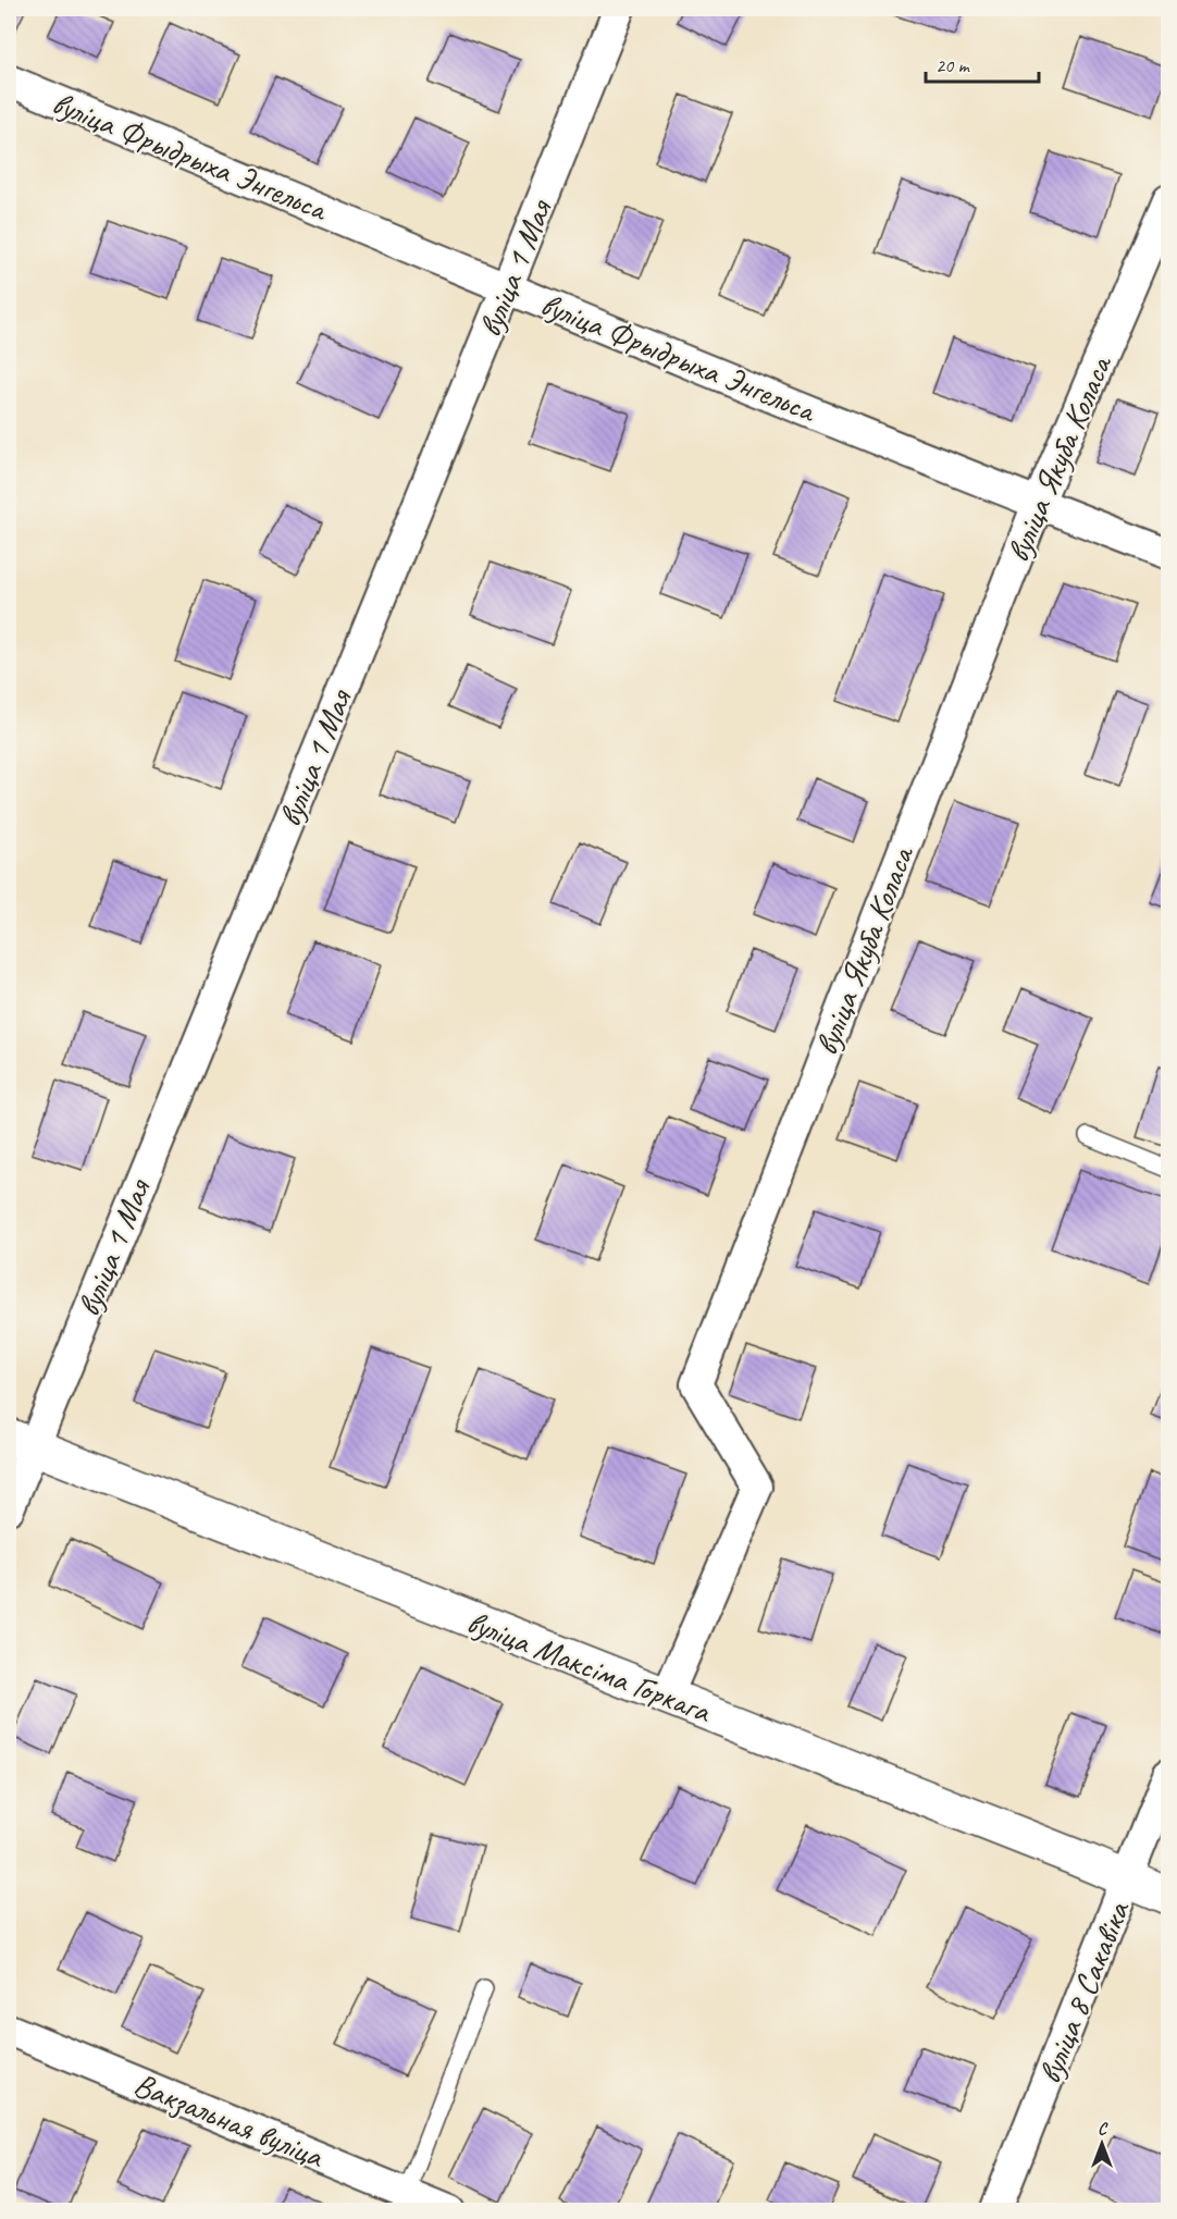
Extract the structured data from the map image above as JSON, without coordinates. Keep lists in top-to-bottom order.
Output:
{
  "streets": {
    "street": [
      "вуліца Фрыдрыха Энгельса",
      "вуліца 1 Мая",
      "вуліца Якуба Коласа",
      "вуліца Максіма Горкага",
      "вуліца 8 Сакавіка",
      "Вакзальная вуліца"
    ]
  },
  "crossings": [
    ["вуліца Фрыдрыха Энгельса", "вуліца 1 Мая"],
    ["вуліца Фрыдрыха Энгельса", "вуліца Якуба Коласа"],
    ["вуліца 1 Мая", "вуліца Максіма Горкага"],
    ["вуліца Якуба Коласа", "вуліца Максіма Горкага"],
    ["вуліца Максіма Горкага", "вуліца 8 Сакавіка"]
  ],
  "scale_bar": "20 m",
  "north": "top"
}
